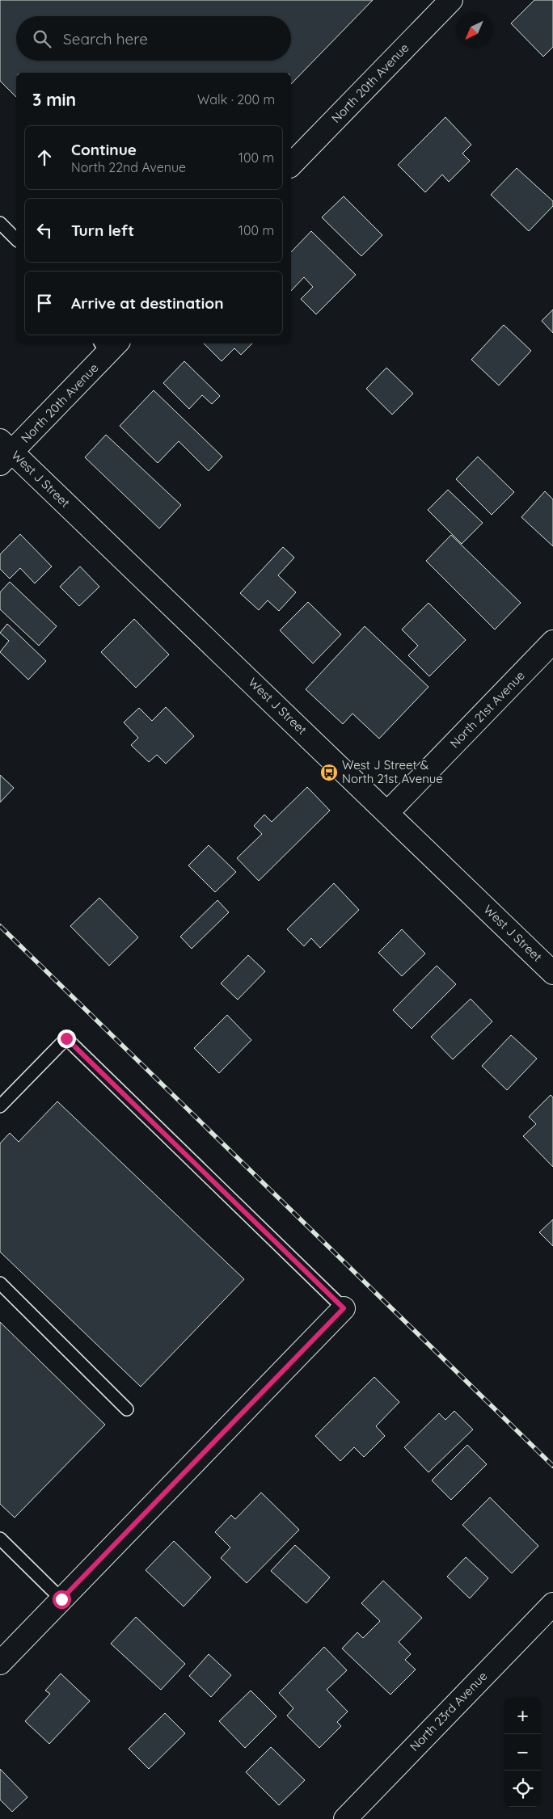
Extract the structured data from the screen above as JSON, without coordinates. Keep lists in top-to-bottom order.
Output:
{
  "streets": {
    "street": [
      "North 20th Avenue",
      "West J Street",
      "North 21st Avenue",
      "North 23rd Avenue"
    ]
  },
  "crossings": [
    ["North 20th Avenue", "West J Street"],
    ["West J Street", "North 21st Avenue"]
  ],
  "places": {
    "bus stop": ["West J Street & North 21st Avenue"]
  },
  "north": "bottom left",
  "page": {
    "search": "Search here",
    "heading": ["3 min", "Walk · 200 m"],
    "list": [
      ["Continue", "North 22nd Avenue", "100 m"],
      ["Turn left", "100 m"],
      "Arrive at destination"
    ],
    "map_buttons": ["+", "−"]
  }
}
